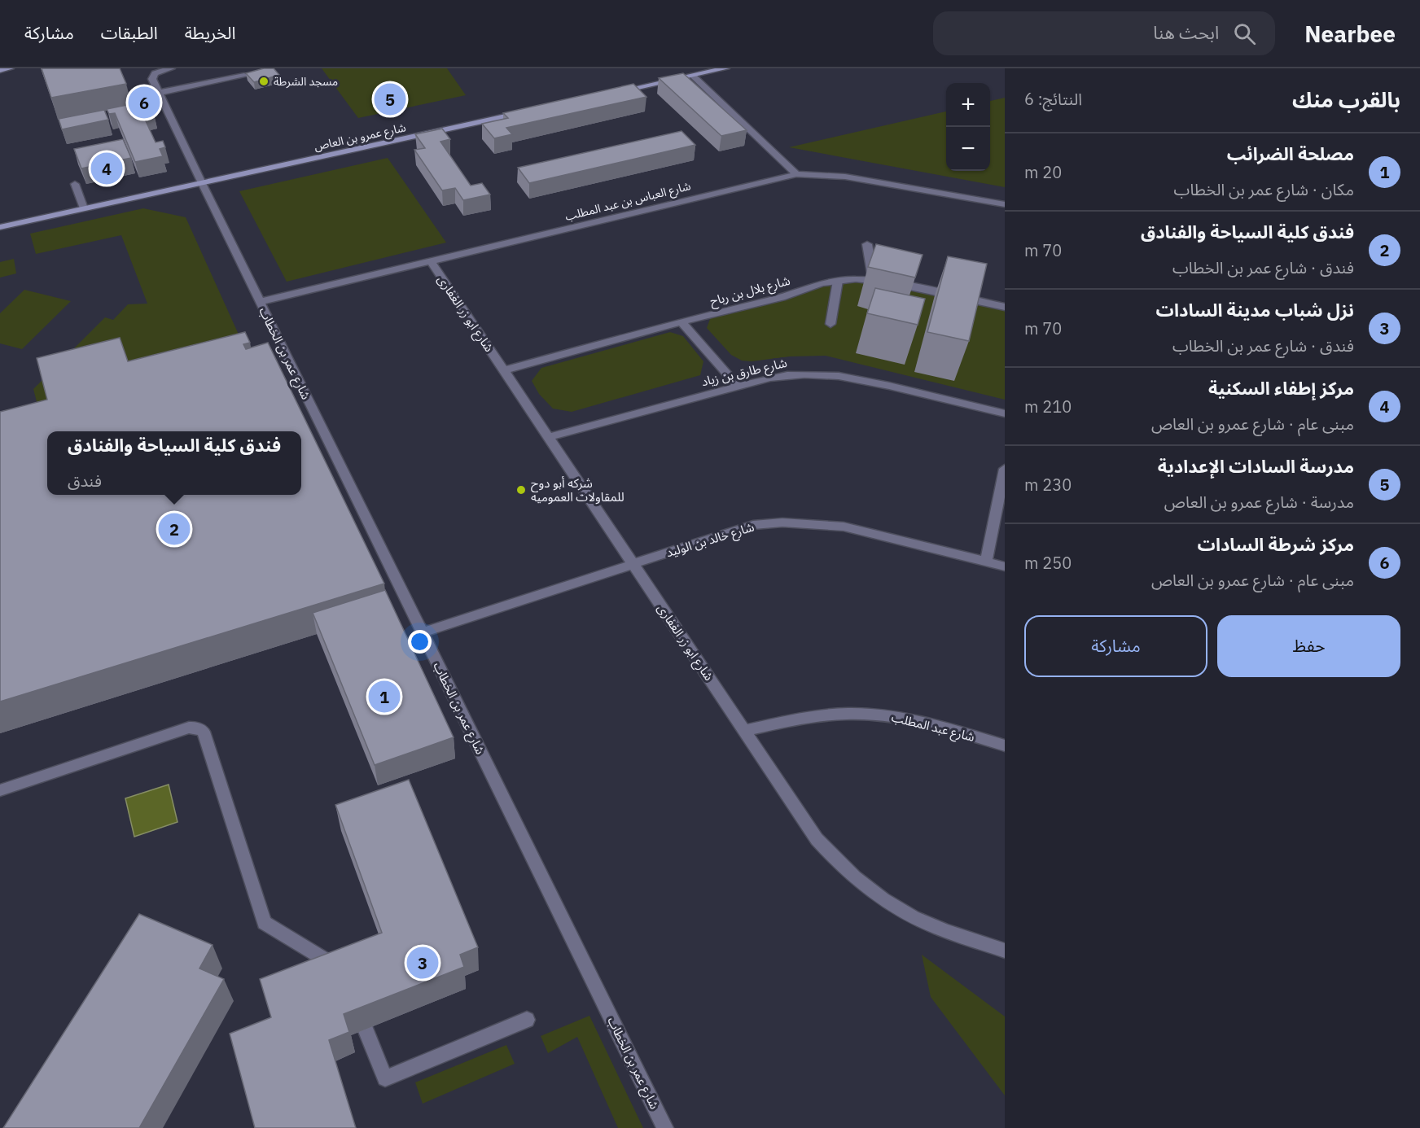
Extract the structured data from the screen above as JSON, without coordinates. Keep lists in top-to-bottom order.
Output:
{
  "streets": {
    "street": [
      "شارع عمرو بن العاص",
      "شارع العباس بن عبد المطلب",
      "شارع بلال بن رباح",
      "شارع ابو زر الغفارى",
      "شارع عمر بن الخطاب",
      "شارع طارق بن زياد",
      "شارع خالد بن الوليد",
      "شارع عبد المطلب"
    ]
  },
  "crossings": [
    ["شارع عمرو بن العاص", "شارع عمر بن الخطاب"],
    ["شارع العباس بن عبد المطلب", "شارع ابو زر الغفارى"],
    ["شارع العباس بن عبد المطلب", "شارع عمر بن الخطاب"],
    ["شارع بلال بن رباح", "شارع ابو زر الغفارى"],
    ["شارع ابو زر الغفارى", "شارع طارق بن زياد"],
    ["شارع ابو زر الغفارى", "شارع خالد بن الوليد"],
    ["شارع ابو زر الغفارى", "شارع عبد المطلب"],
    ["شارع عمر بن الخطاب", "شارع خالد بن الوليد"]
  ],
  "places": ["مسجد الشرطة", "شركه أبو دوح للمقاولات العموميه"],
  "page": {
    "header": "Nearbee",
    "search": "ابحث هنا",
    "nav": ["الخريطة", "الطبقات", "مشاركة"],
    "heading": ["بالقرب منك", "النتائج: 6"],
    "pins": [
      "5",
      "6",
      "4",
      "2",
      "1",
      "3"
    ],
    "map_buttons": ["+", "−"],
    "list": [
      {
        "mark": "1",
        "name": "مصلحة الضرائب",
        "note": "مكان · شارع عمر بن الخطاب",
        "value": "20 m"
      },
      {
        "mark": "2",
        "name": "فندق كلية السياحة والفنادق",
        "note": "فندق · شارع عمر بن الخطاب",
        "value": "70 m"
      },
      {
        "mark": "3",
        "name": "نزل شباب مدينة السادات",
        "note": "فندق · شارع عمر بن الخطاب",
        "value": "70 m"
      },
      {
        "mark": "4",
        "name": "مركز إطفاء السكنية",
        "note": "مبنى عام · شارع عمرو بن العاص",
        "value": "210 m"
      },
      {
        "mark": "5",
        "name": "مدرسة السادات الإعدادية",
        "note": "مدرسة · شارع عمرو بن العاص",
        "value": "230 m"
      },
      {
        "mark": "6",
        "name": "مركز شرطة السادات",
        "note": "مبنى عام · شارع عمرو بن العاص",
        "value": "250 m"
      }
    ],
    "popup": ["فندق كلية السياحة والفنادق", "فندق"],
    "buttons": ["حفظ", "مشاركة"]
  }
}
